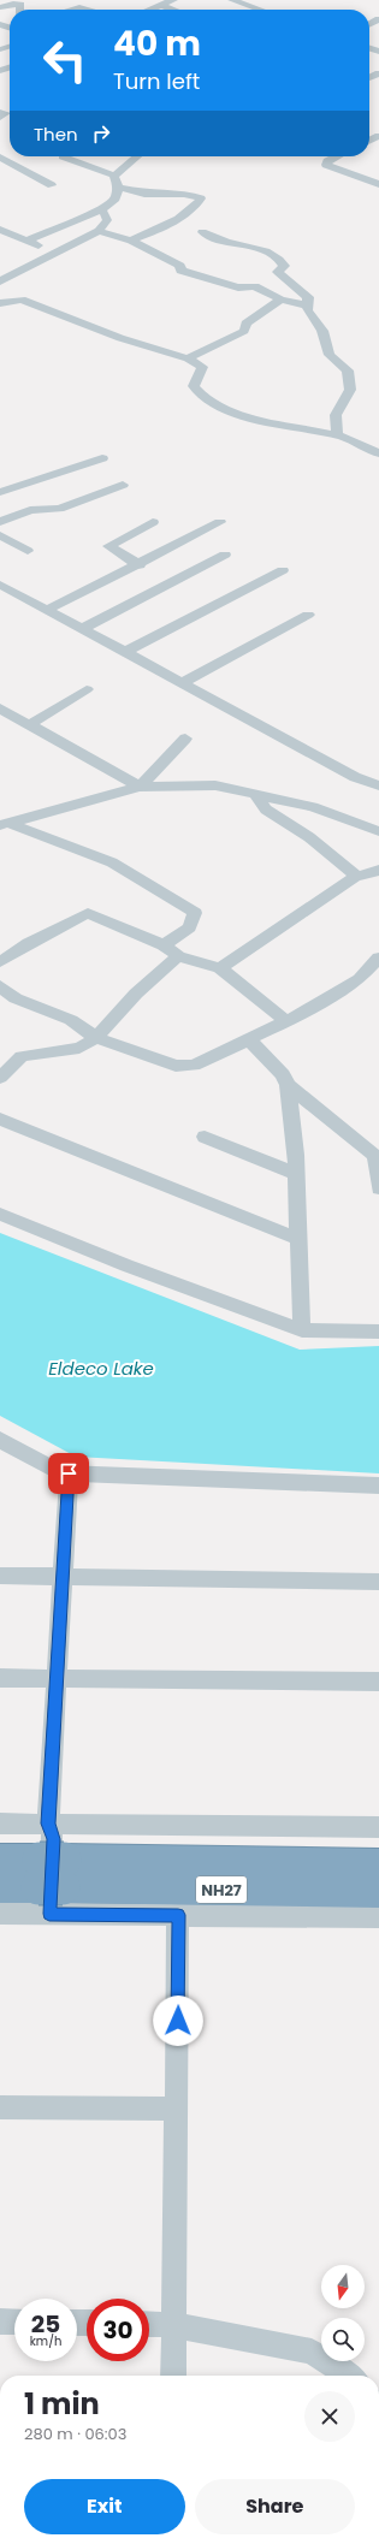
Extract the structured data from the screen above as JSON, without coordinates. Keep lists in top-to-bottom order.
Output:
{
  "streets": {
    "highway": ["NH27"]
  },
  "water": ["Eldeco Lake"],
  "north": "bottom",
  "page": {
    "turn": ["40 m", "Turn left"],
    "then": "Then",
    "speed": "25 km/h",
    "limit": "30",
    "heading": ["1 min", "280 m · 06:03"],
    "buttons": ["Exit", "Share"]
  }
}
